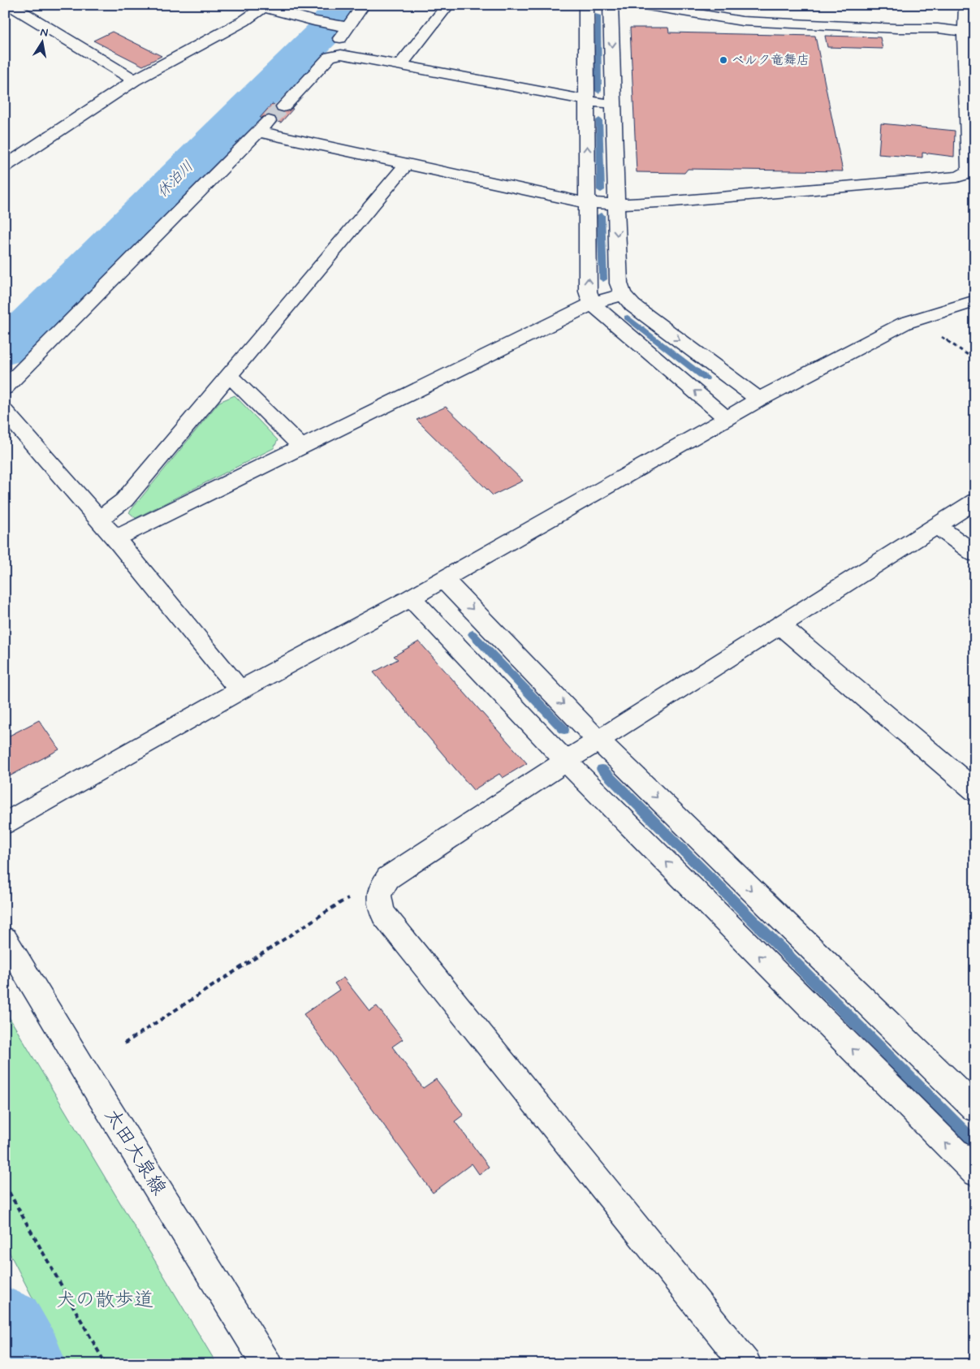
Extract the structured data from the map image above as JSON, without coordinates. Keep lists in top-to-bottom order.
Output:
{
  "streets": {
    "street": ["太田大泉線"]
  },
  "water": ["休泊川"],
  "parks": ["犬の散歩道"],
  "places": ["ベルク竜舞店"],
  "north": "top"
}
